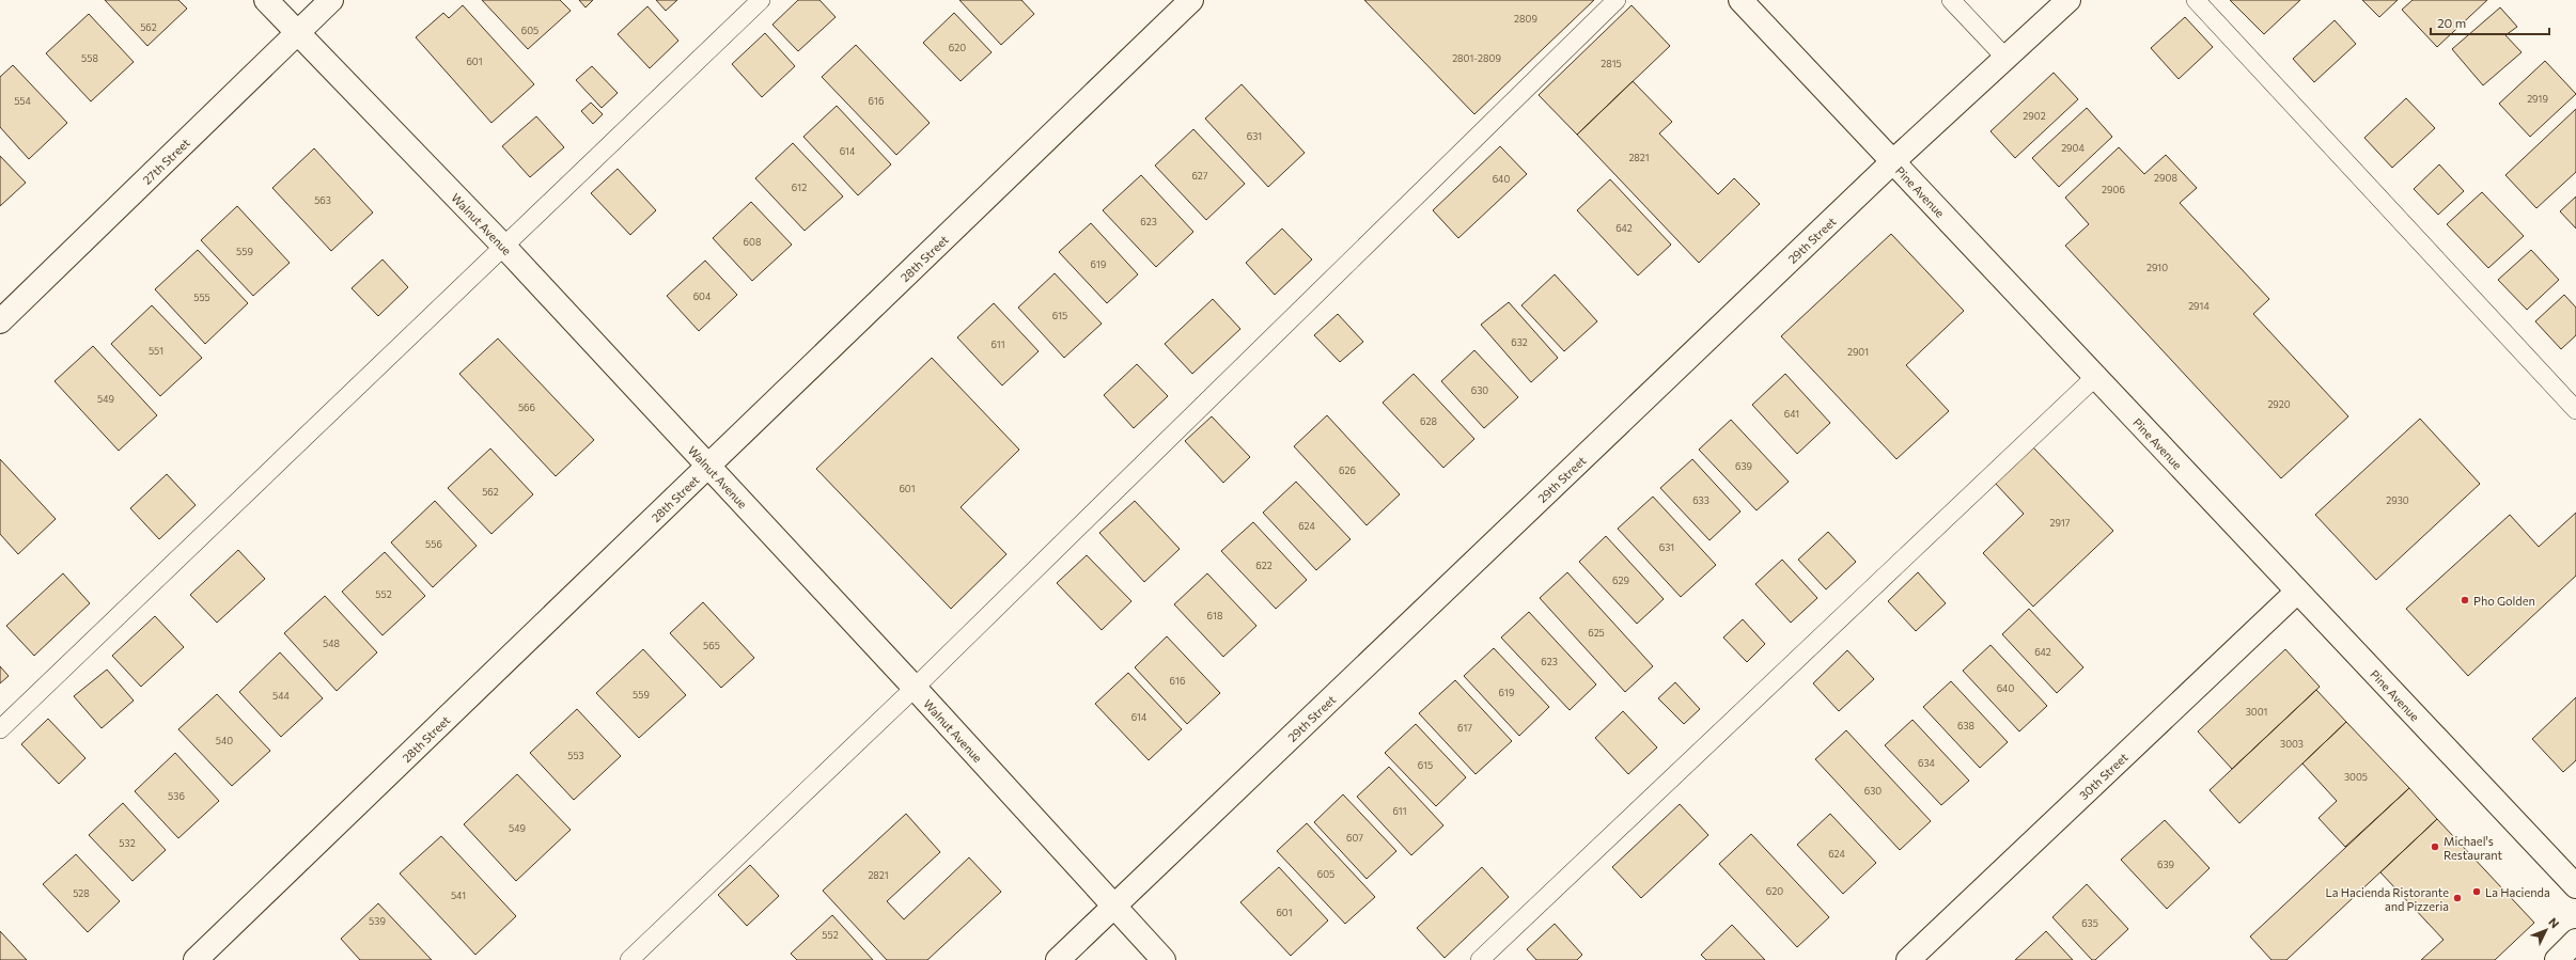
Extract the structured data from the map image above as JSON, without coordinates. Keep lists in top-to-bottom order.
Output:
{
  "streets": {
    "street": [
      "27th Street",
      "Pine Avenue",
      "Walnut Avenue",
      "29th Street",
      "28th Street",
      "30th Street"
    ]
  },
  "crossings": [
    ["27th Street", "Walnut Avenue"],
    ["Pine Avenue", "29th Street"],
    ["Pine Avenue", "30th Street"],
    ["Walnut Avenue", "29th Street"],
    ["Walnut Avenue", "28th Street"]
  ],
  "places": [
    "Pho Golden",
    "Michael's Restaurant",
    "La Hacienda",
    "La Hacienda Ristorante and Pizzeria"
  ],
  "house_numbers": [
    "2809",
    "562",
    "605",
    "620",
    "558",
    "2801-2809",
    "601",
    "2815",
    "2919",
    "554",
    "616",
    "2902",
    "631",
    "2904",
    "614",
    "2821",
    "627",
    "2908",
    "640",
    "612",
    "2906",
    "563",
    "623",
    "642",
    "608",
    "559",
    "619",
    "2910",
    "604",
    "555",
    "2914",
    "615",
    "632",
    "611",
    "551",
    "2901",
    "630",
    "549",
    "2920",
    "566",
    "641",
    "628",
    "639",
    "626",
    "601",
    "562",
    "633",
    "2930",
    "2917",
    "624",
    "556",
    "631",
    "622",
    "629",
    "552",
    "618",
    "625",
    "548",
    "565",
    "642",
    "623",
    "616",
    "640",
    "619",
    "559",
    "544",
    "3001",
    "614",
    "638",
    "617",
    "540",
    "3003",
    "553",
    "634",
    "615",
    "3005",
    "630",
    "536",
    "611",
    "549",
    "607",
    "532",
    "624",
    "639",
    "605",
    "2821",
    "620",
    "528",
    "541",
    "601",
    "539",
    "635",
    "552"
  ],
  "scale_bar": "20 m",
  "north": "top right"
}
